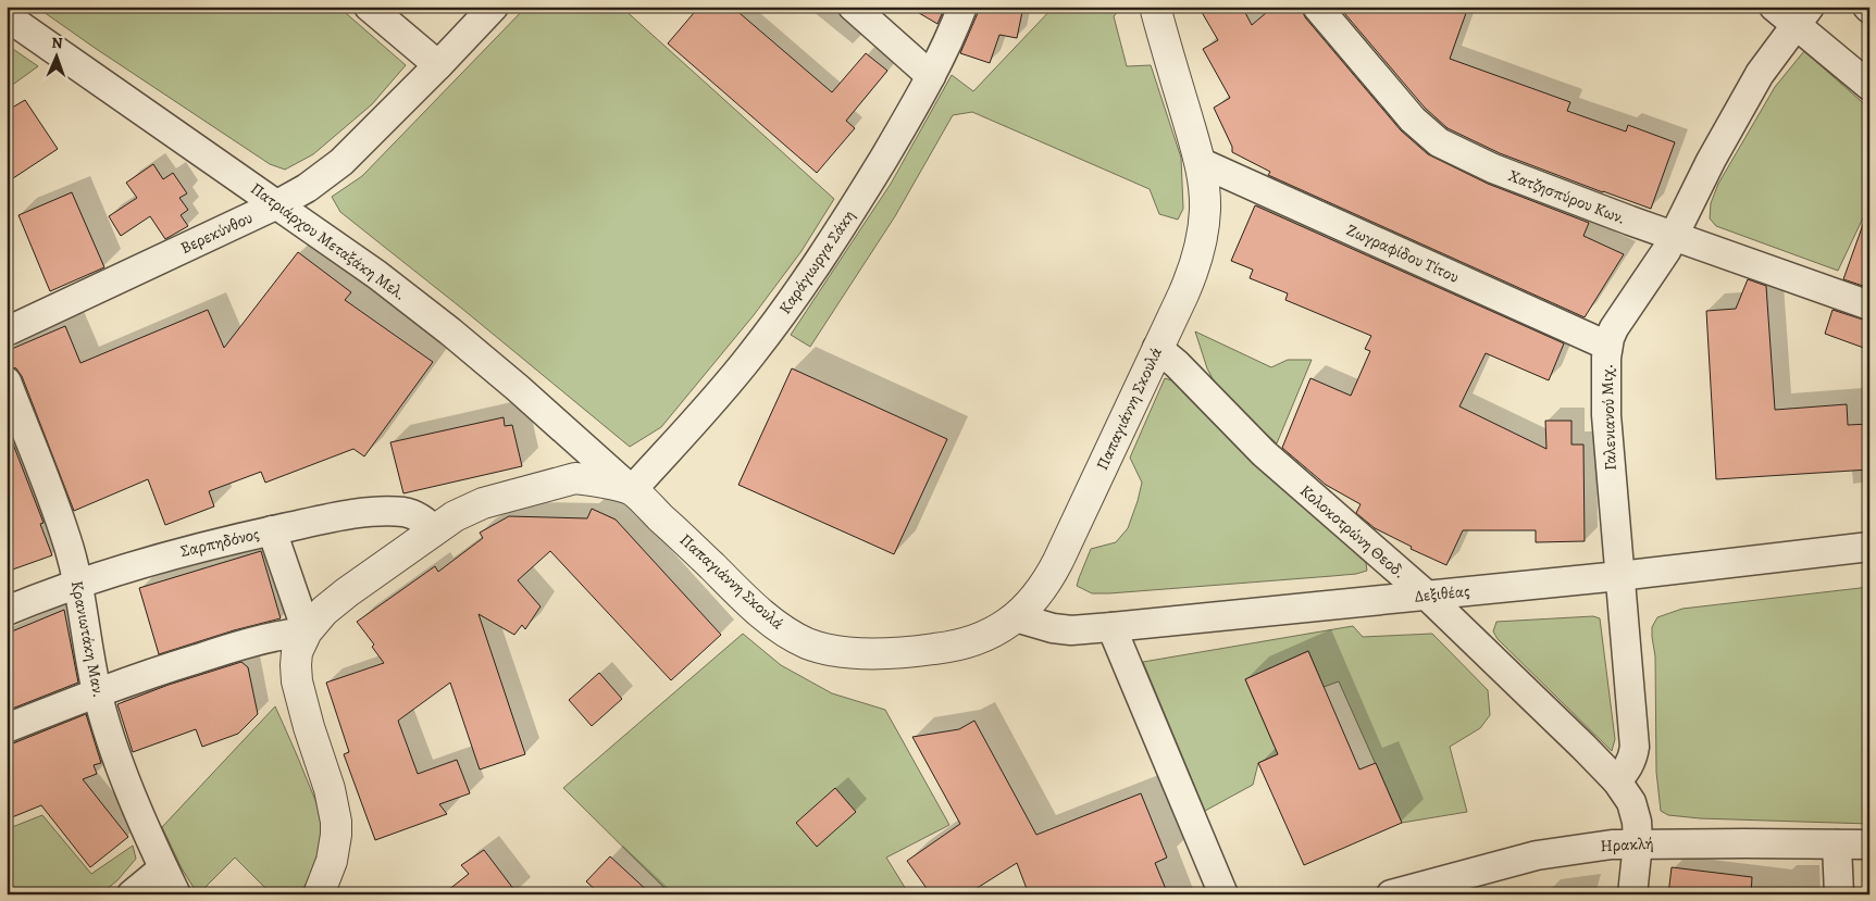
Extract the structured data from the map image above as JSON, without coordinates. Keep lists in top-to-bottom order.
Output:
{
  "streets": {
    "street": [
      "Χατζησπύρου Κων.",
      "Βερεκύνθου",
      "Πατριάρχου Μεταξάκη Μελ.",
      "Ζωγραφίδου Τίτου",
      "Καράγιωργα Σάκη",
      "Παπαγιάννη Σκουλά",
      "Γαλενιανού Μιχ.",
      "Κολοκοτρώνη Θεοδ.",
      "Σαρπηδόνος",
      "Δεξιθέας",
      "Κρανιωτάκη Μαν.",
      "Ηρακλή"
    ]
  },
  "crossings": [
    ["Χατζησπύρου Κων.", "Γαλενιανού Μιχ."],
    ["Βερεκύνθου", "Πατριάρχου Μεταξάκη Μελ."],
    ["Πατριάρχου Μεταξάκη Μελ.", "Καράγιωργα Σάκη"],
    ["Πατριάρχου Μεταξάκη Μελ.", "Παπαγιάννη Σκουλά"],
    ["Ζωγραφίδου Τίτου", "Παπαγιάννη Σκουλά"],
    ["Ζωγραφίδου Τίτου", "Γαλενιανού Μιχ."],
    ["Καράγιωργα Σάκη", "Παπαγιάννη Σκουλά"],
    ["Παπαγιάννη Σκουλά", "Κολοκοτρώνη Θεοδ."],
    ["Παπαγιάννη Σκουλά", "Σαρπηδόνος"],
    ["Παπαγιάννη Σκουλά", "Δεξιθέας"],
    ["Γαλενιανού Μιχ.", "Κολοκοτρώνη Θεοδ."],
    ["Γαλενιανού Μιχ.", "Δεξιθέας"],
    ["Κολοκοτρώνη Θεοδ.", "Δεξιθέας"],
    ["Κολοκοτρώνη Θεοδ.", "Ηρακλή"],
    ["Σαρπηδόνος", "Κρανιωτάκη Μαν."]
  ],
  "north": "top"
}
